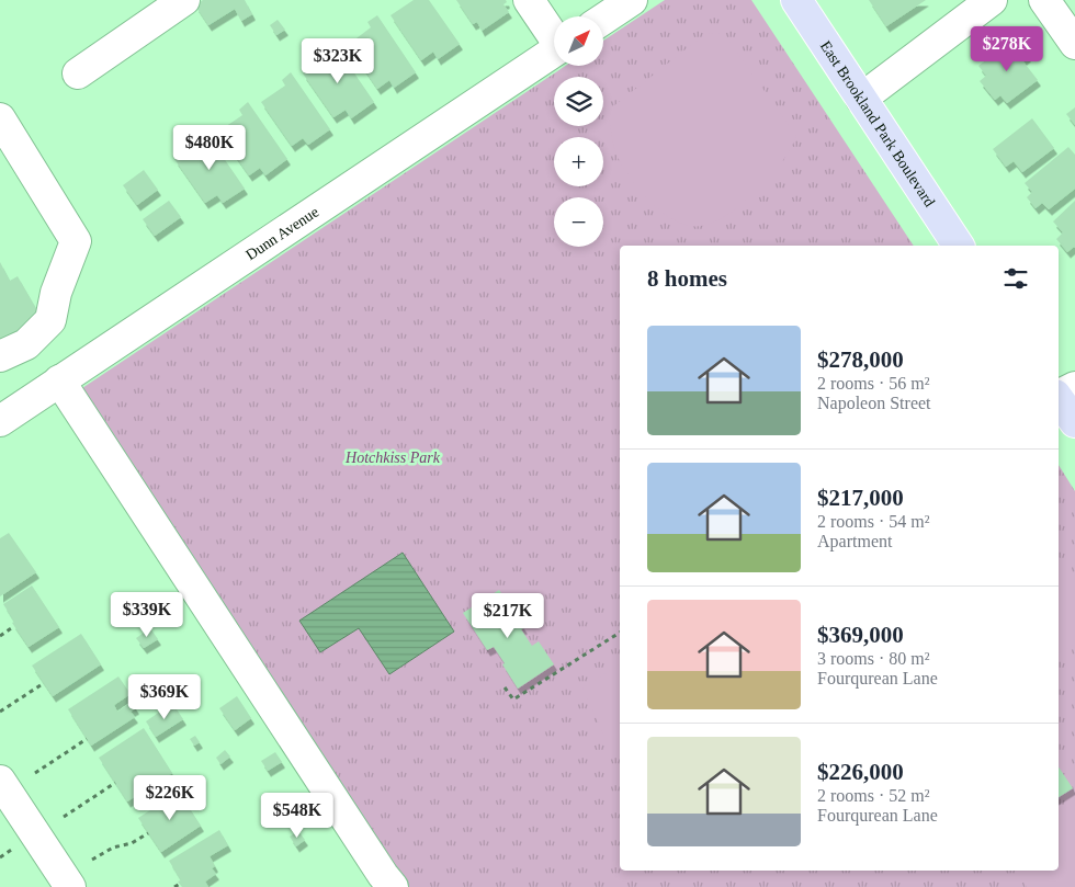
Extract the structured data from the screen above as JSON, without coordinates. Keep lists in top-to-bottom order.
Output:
{
  "streets": {
    "main road": ["East Brookland Park Boulevard"],
    "street": ["Dunn Avenue"]
  },
  "parks": ["Hotchkiss Park"],
  "north": "top right",
  "page": {
    "map_buttons": ["+", "−"],
    "price": [
      "$278K",
      "$323K",
      "$480K",
      "$339K",
      "$217K",
      "$369K",
      "$226K",
      "$548K"
    ],
    "heading": "8 homes",
    "list": [
      {
        "name": "$278,000",
        "note": "2 rooms · 56 m² · Napoleon Street"
      },
      {
        "name": "$217,000",
        "note": "2 rooms · 54 m² · Apartment"
      },
      {
        "name": "$369,000",
        "note": "3 rooms · 80 m² · Fourqurean Lane"
      },
      {
        "name": "$226,000",
        "note": "2 rooms · 52 m² · Fourqurean Lane"
      }
    ]
  }
}
